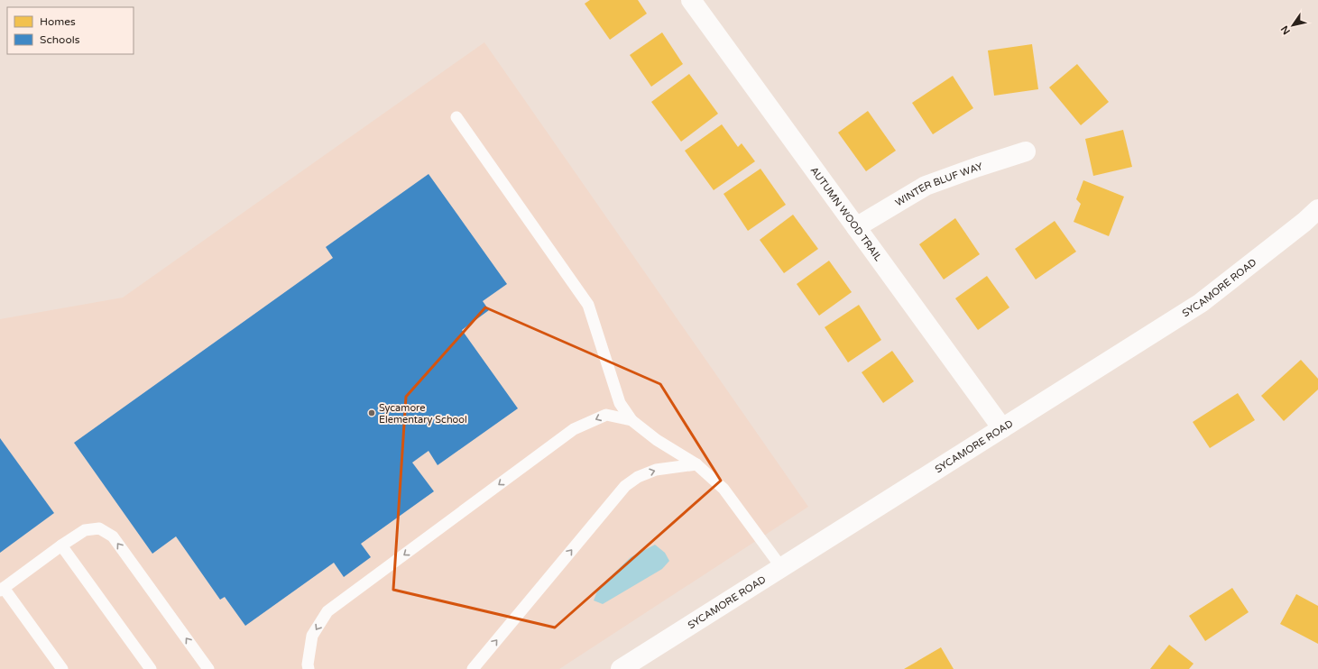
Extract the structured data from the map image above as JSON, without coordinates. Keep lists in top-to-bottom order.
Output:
{
  "streets": {
    "street": ["WINTER BLUF WAY", "AUTUMN WOOD TRAIL", "SYCAMORE ROAD"]
  },
  "crossings": [
    ["WINTER BLUF WAY", "AUTUMN WOOD TRAIL"],
    ["AUTUMN WOOD TRAIL", "SYCAMORE ROAD"]
  ],
  "places": ["Sycamore Elementary School"],
  "legend": ["Homes", "Schools"],
  "north": "bottom left"
}
